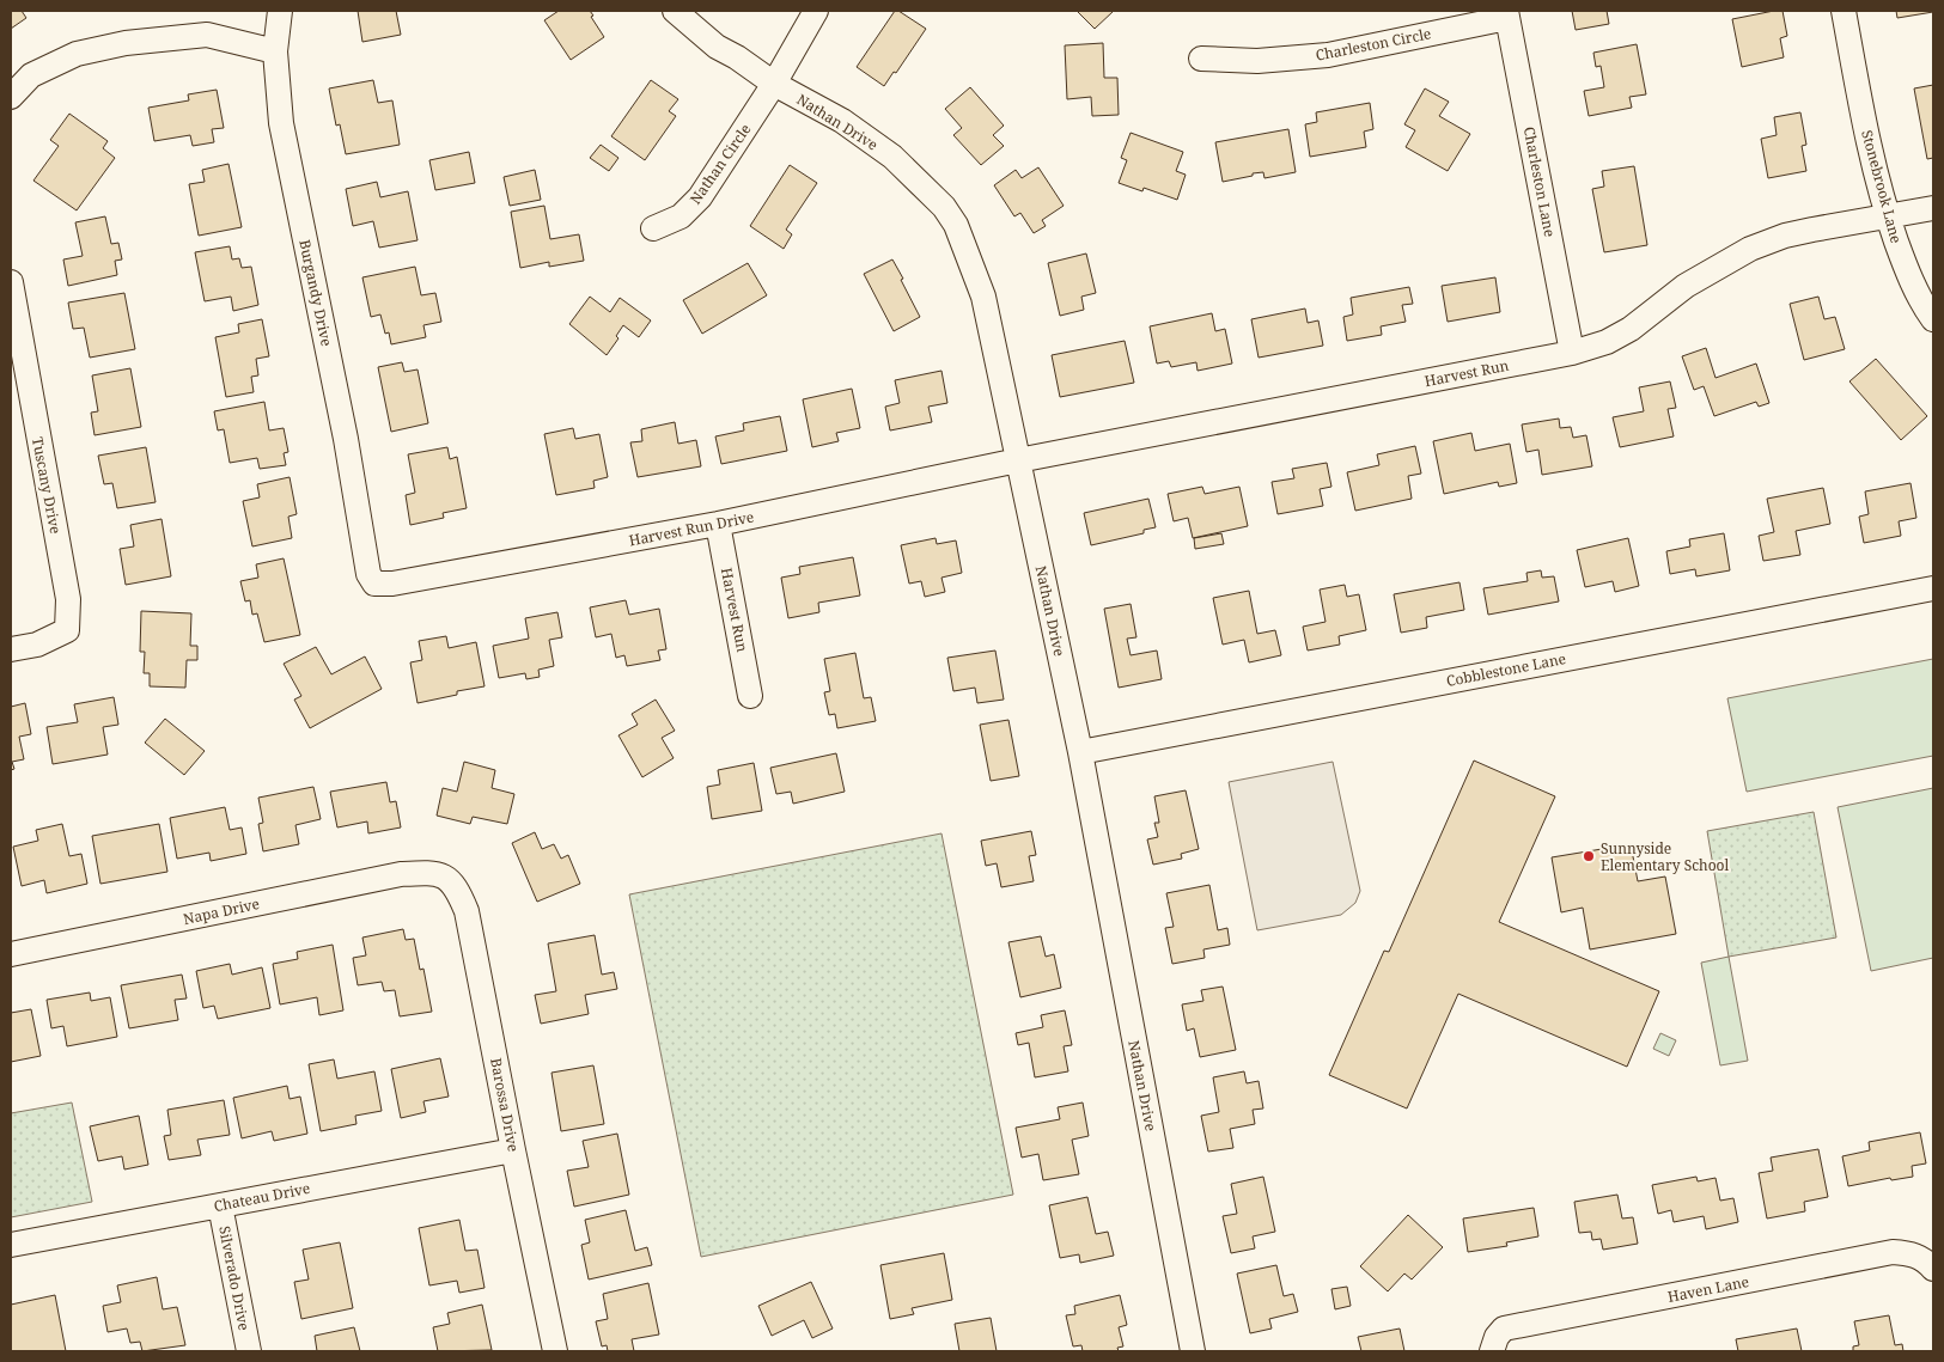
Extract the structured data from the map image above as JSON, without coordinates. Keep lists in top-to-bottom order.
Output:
{
  "streets": {
    "street": [
      "Charleston Circle",
      "Nathan Drive",
      "Nathan Circle",
      "Charleston Lane",
      "Stonebrook Lane",
      "Burgandy Drive",
      "Harvest Run",
      "Tuscany Drive",
      "Harvest Run Drive",
      "Cobblestone Lane",
      "Napa Drive",
      "Barossa Drive",
      "Chateau Drive",
      "Silverado Drive",
      "Haven Lane"
    ]
  },
  "crossings": [
    ["Charleston Circle", "Charleston Lane"],
    ["Nathan Drive", "Nathan Circle"],
    ["Nathan Drive", "Harvest Run"],
    ["Nathan Drive", "Harvest Run Drive"],
    ["Nathan Drive", "Cobblestone Lane"],
    ["Charleston Lane", "Harvest Run"],
    ["Stonebrook Lane", "Harvest Run"],
    ["Burgandy Drive", "Harvest Run Drive"],
    ["Harvest Run", "Harvest Run Drive"],
    ["Napa Drive", "Barossa Drive"],
    ["Barossa Drive", "Chateau Drive"],
    ["Chateau Drive", "Silverado Drive"]
  ],
  "places": ["Sunnyside Elementary School"]
}
